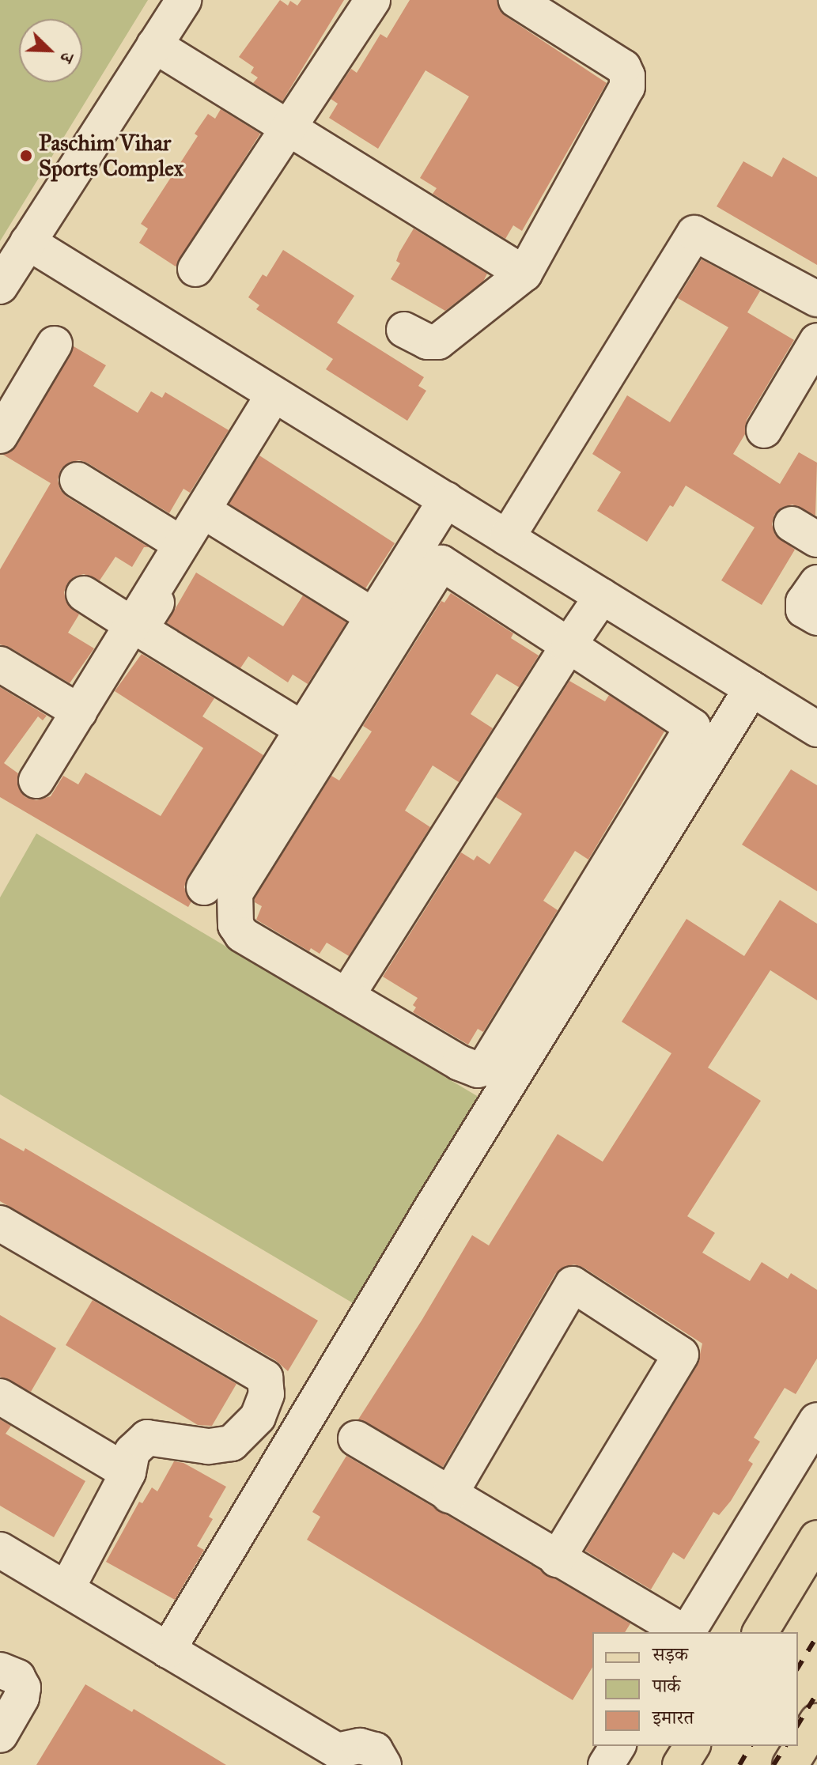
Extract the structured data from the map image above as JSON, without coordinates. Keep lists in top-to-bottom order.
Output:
{
  "places": ["Paschim Vihar Sports Complex"],
  "legend": ["सड़क", "पार्क", "इमारत"],
  "north": "bottom right"
}
